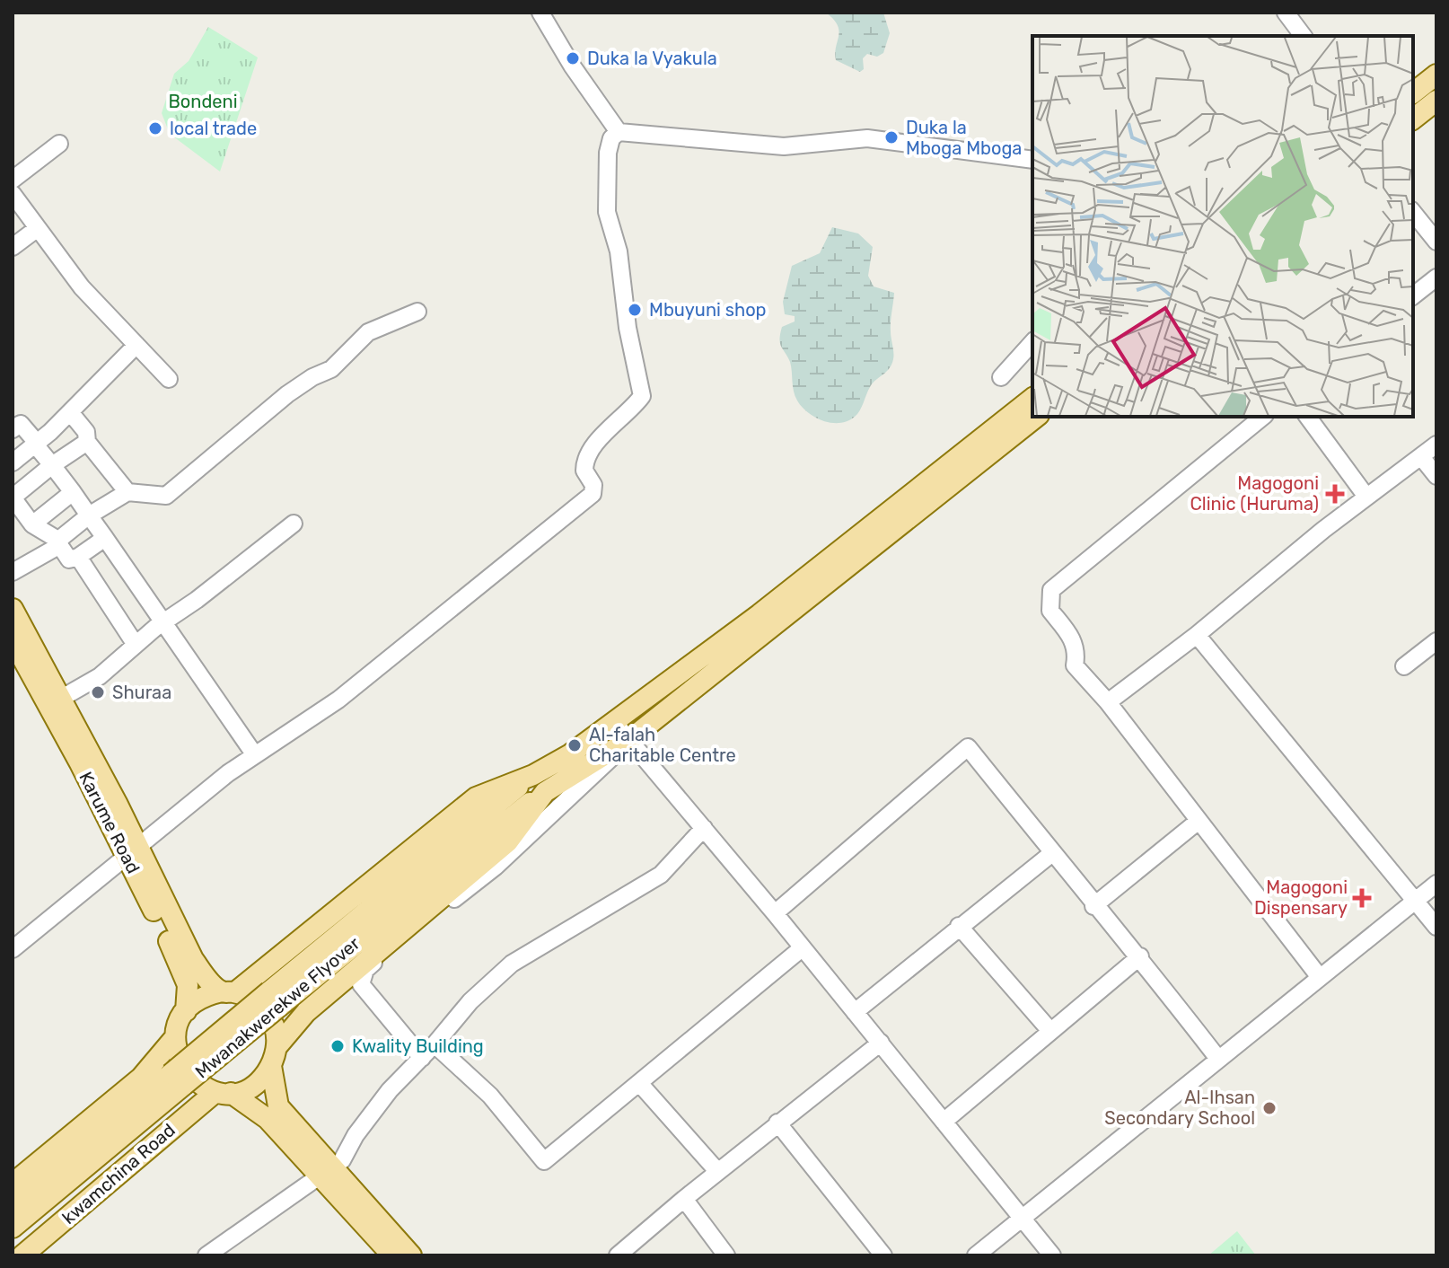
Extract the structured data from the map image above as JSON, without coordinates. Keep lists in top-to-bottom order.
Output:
{
  "streets": {
    "main road": ["Karume Road", "Mwanakwerekwe Flyover", "kwamchina Road"]
  },
  "crossings": [
    ["Karume Road", "kwamchina Road"]
  ],
  "parks": ["Bondeni"],
  "places": {
    "other": [
      "Duka la Vyakula",
      "local trade",
      "Duka la Mboga Mboga",
      "Mbuyuni shop",
      "Shuraa",
      "Al-falah Charitable Centre",
      "Kwality Building",
      "Al-Ihsan Secondary School"
    ],
    "health": ["Magogoni Clinic (Huruma)", "Magogoni Dispensary"]
  }
}
